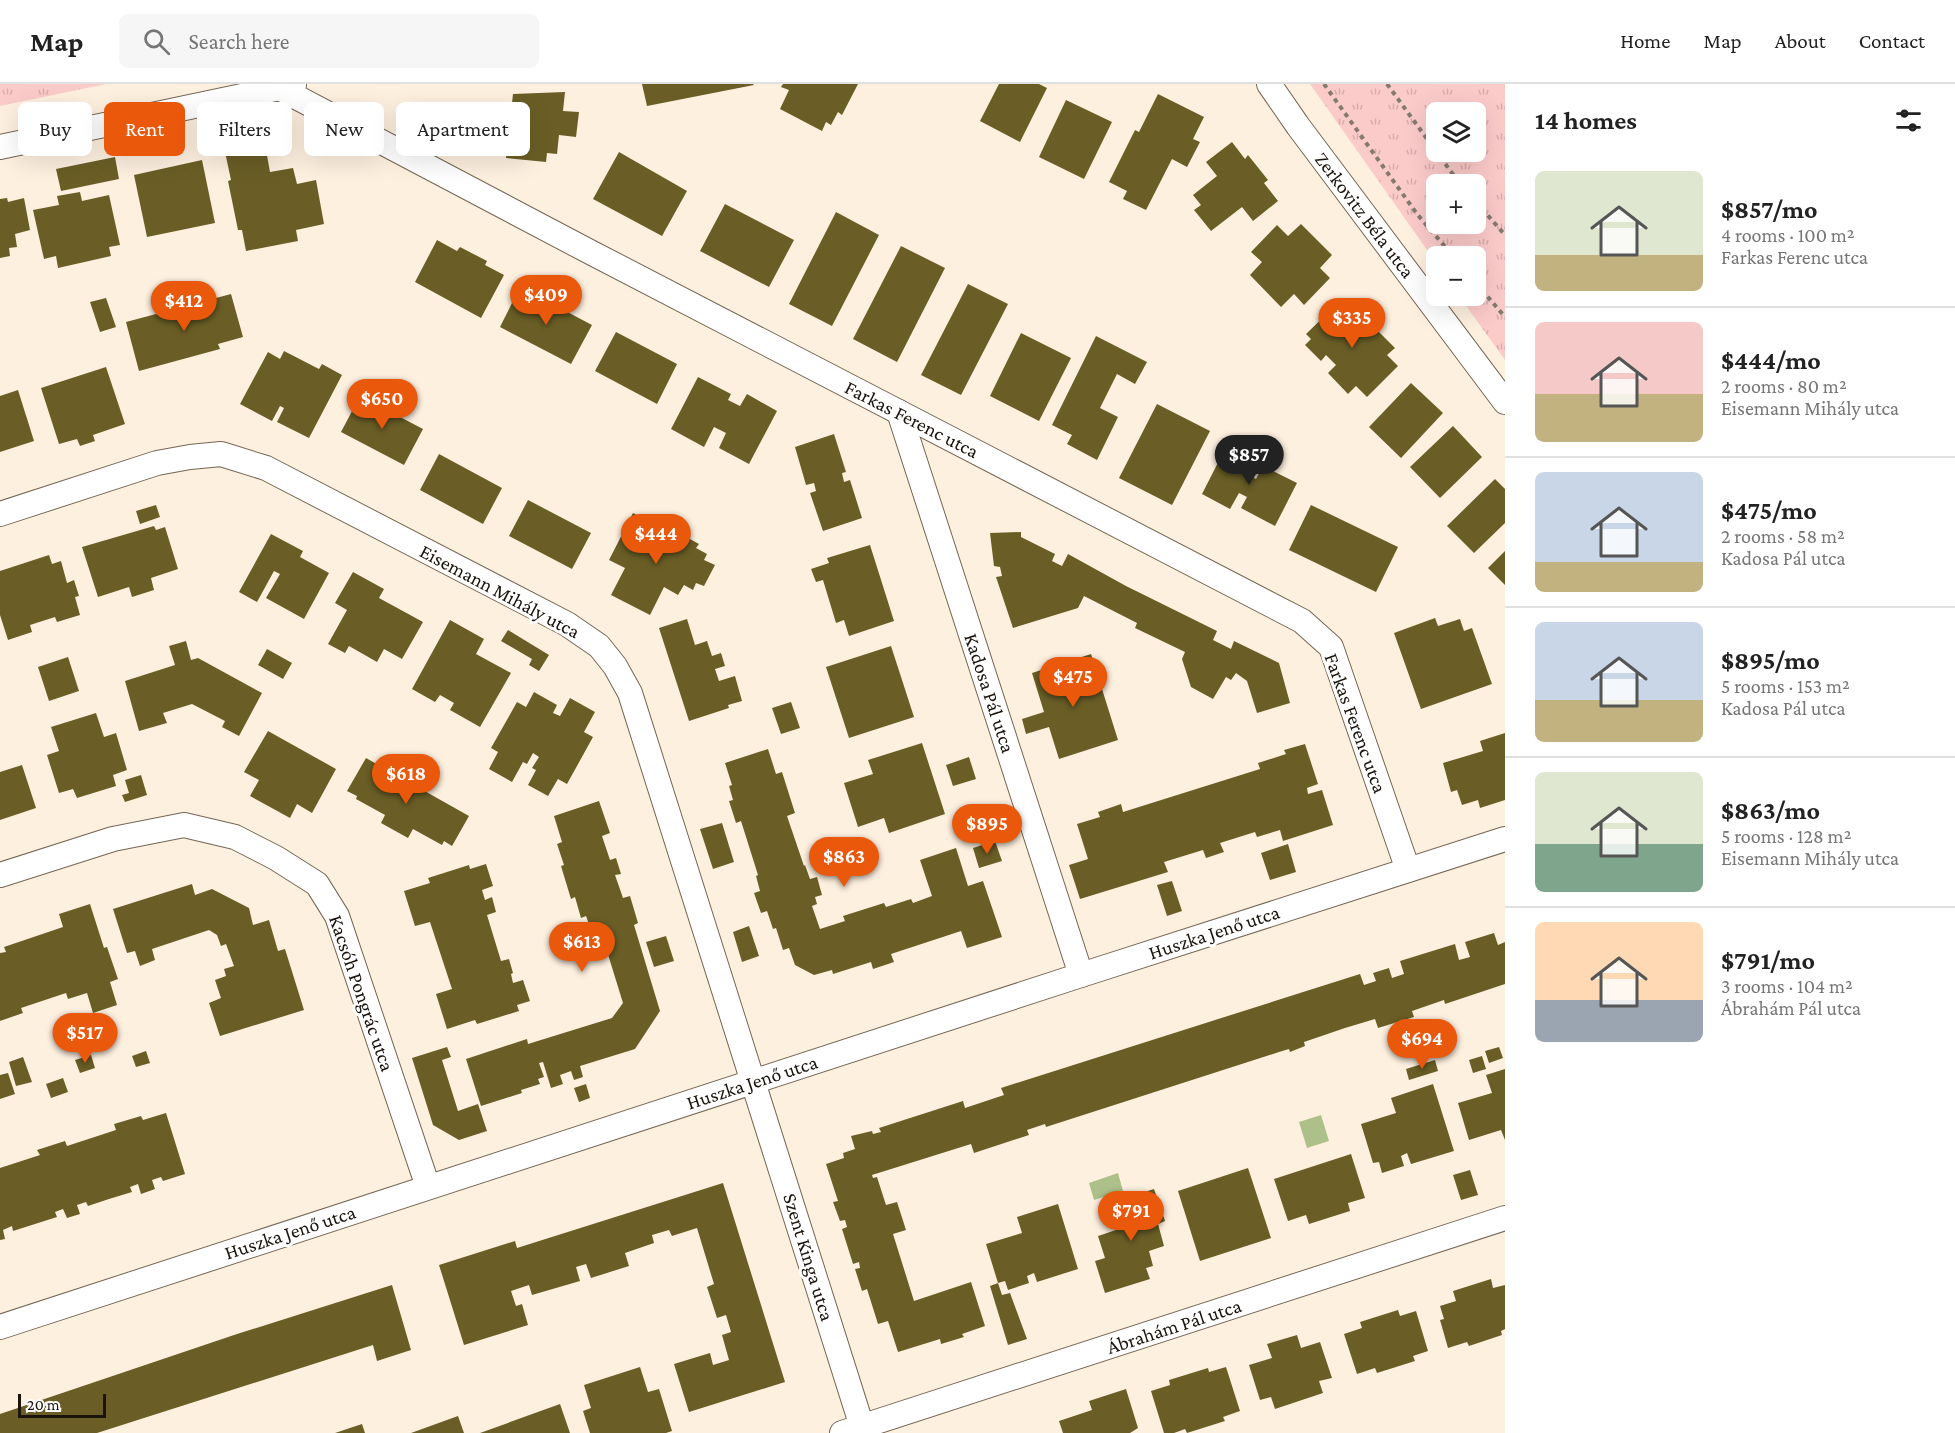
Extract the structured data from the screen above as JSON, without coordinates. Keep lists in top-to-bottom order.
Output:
{
  "streets": {
    "street": [
      "Zerkovitz Béla utca",
      "Farkas Ferenc utca",
      "Eisemann Mihály utca",
      "Kadosa Pál utca",
      "Huszka Jenő utca",
      "Kacsóh Pongrác utca",
      "Szent Kinga utca",
      "Ábrahám Pál utca"
    ]
  },
  "crossings": [
    ["Farkas Ferenc utca", "Kadosa Pál utca"],
    ["Farkas Ferenc utca", "Huszka Jenő utca"],
    ["Eisemann Mihály utca", "Huszka Jenő utca"],
    ["Eisemann Mihály utca", "Szent Kinga utca"],
    ["Kadosa Pál utca", "Huszka Jenő utca"],
    ["Huszka Jenő utca", "Kacsóh Pongrác utca"],
    ["Huszka Jenő utca", "Szent Kinga utca"],
    ["Szent Kinga utca", "Ábrahám Pál utca"]
  ],
  "scale_bar": "20 m",
  "page": {
    "header": "Map",
    "search": "Search here",
    "nav": [
      "Home",
      "Map",
      "About",
      "Contact"
    ],
    "heading": "14 homes",
    "map_buttons": ["+", "−"],
    "chip": [
      "Buy",
      "Rent",
      "Filters",
      "New",
      "Apartment"
    ],
    "list": [
      {
        "name": "$857/mo",
        "note": "4 rooms · 100 m² · Farkas Ferenc utca"
      },
      {
        "name": "$444/mo",
        "note": "2 rooms · 80 m² · Eisemann Mihály utca"
      },
      {
        "name": "$475/mo",
        "note": "2 rooms · 58 m² · Kadosa Pál utca"
      },
      {
        "name": "$895/mo",
        "note": "5 rooms · 153 m² · Kadosa Pál utca"
      },
      {
        "name": "$863/mo",
        "note": "5 rooms · 128 m² · Eisemann Mihály utca"
      },
      {
        "name": "$791/mo",
        "note": "3 rooms · 104 m² · Ábrahám Pál utca"
      }
    ],
    "price": [
      "$409",
      "$412",
      "$335",
      "$650",
      "$857",
      "$444",
      "$475",
      "$618",
      "$895",
      "$863",
      "$613",
      "$517",
      "$694",
      "$791"
    ],
    "scale": "20 m"
  }
}
